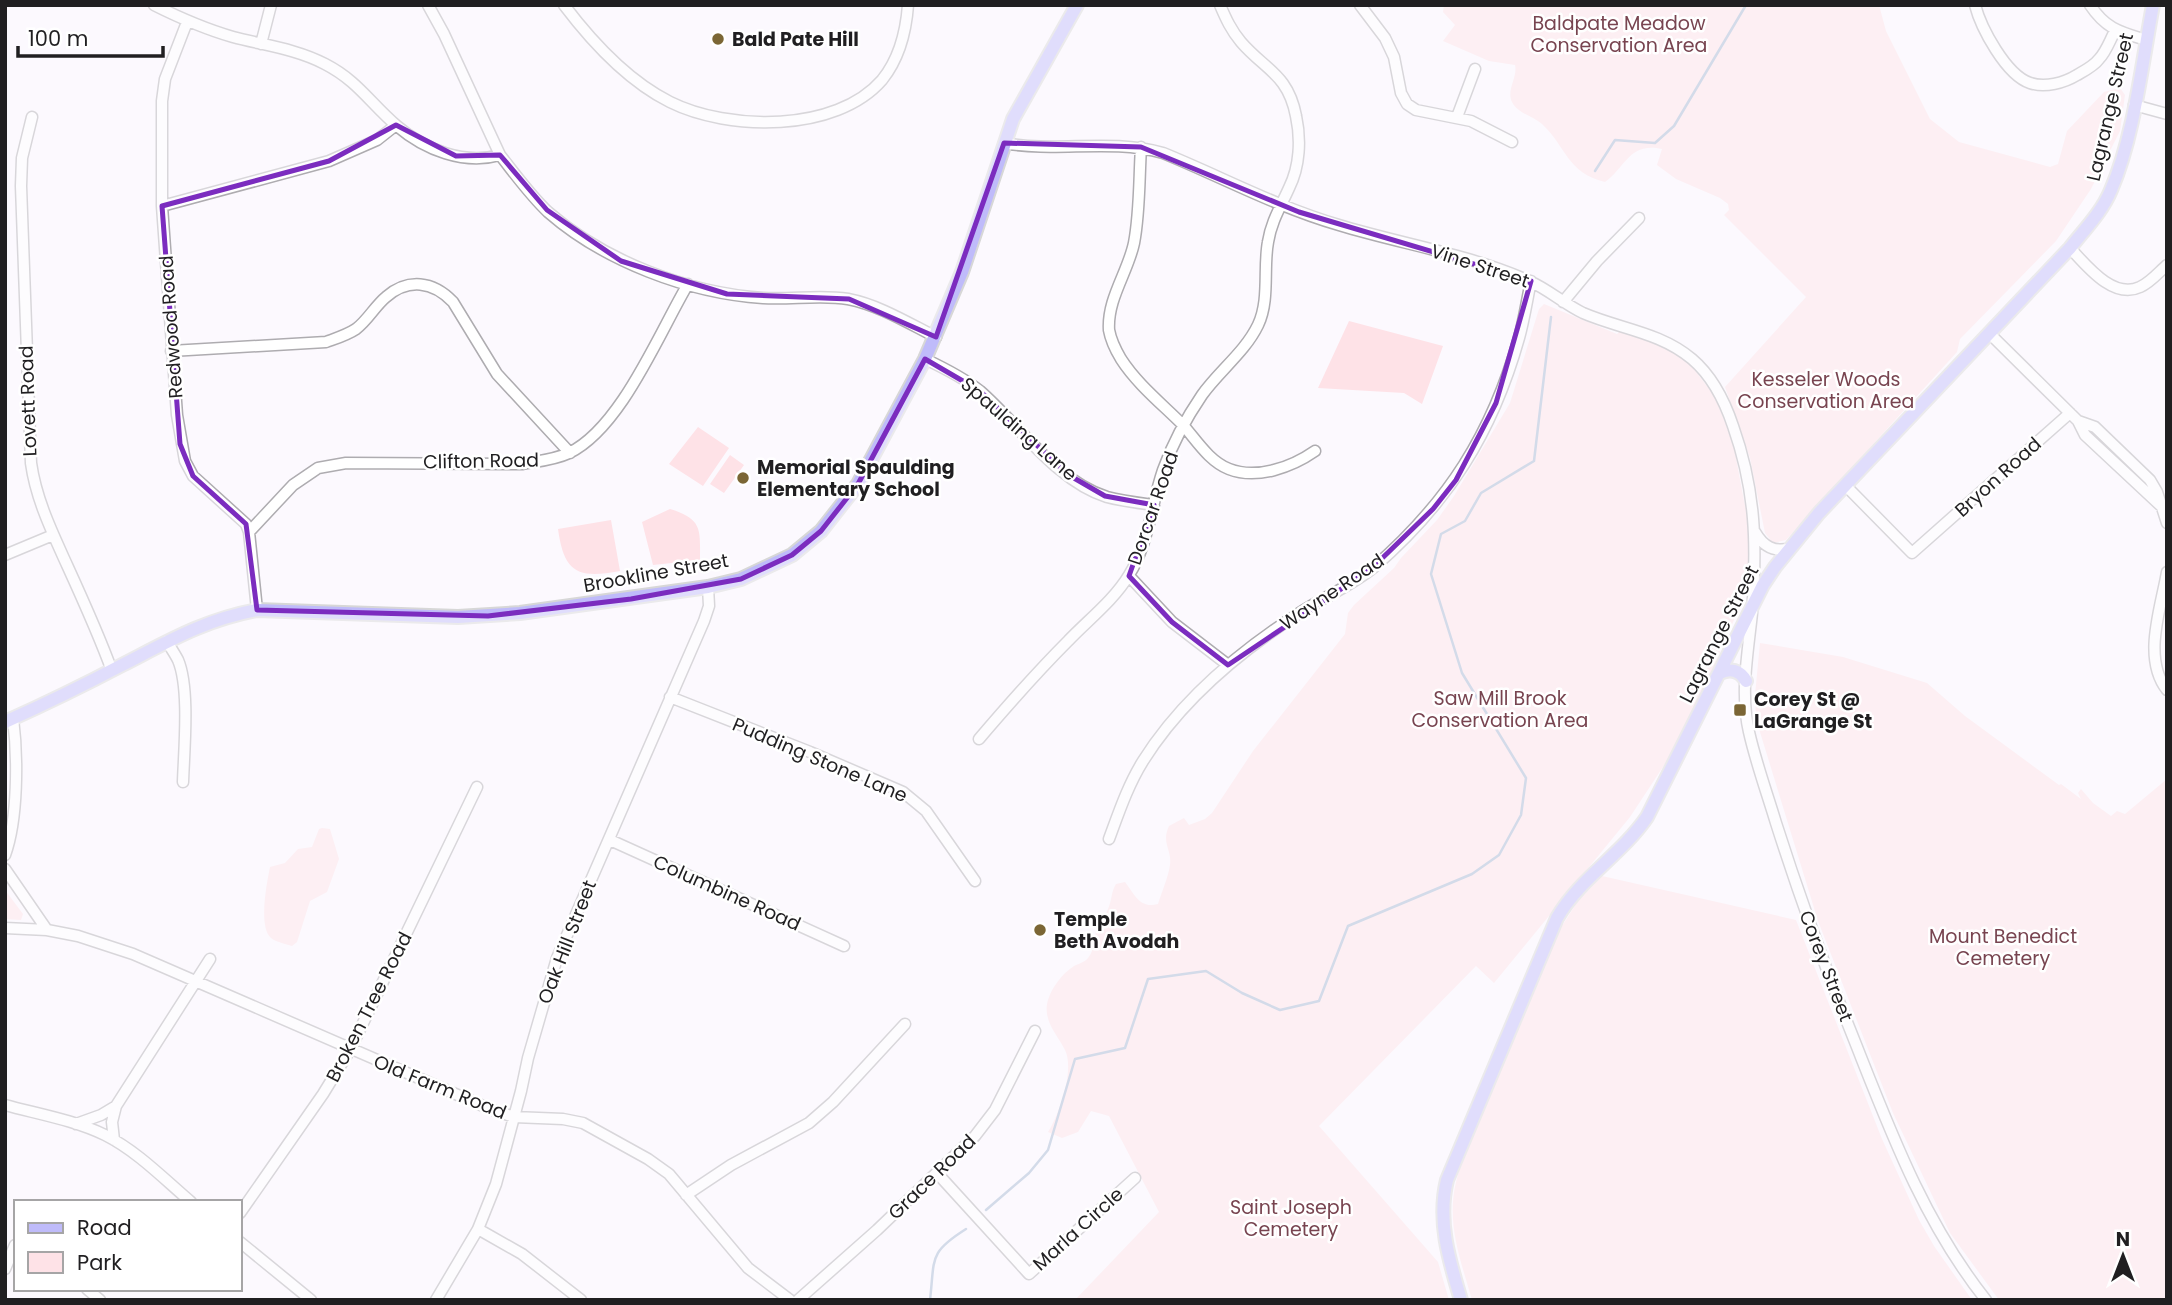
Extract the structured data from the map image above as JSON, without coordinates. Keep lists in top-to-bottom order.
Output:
{
  "streets": {
    "main road": ["Lagrange Street", "Brookline Street"],
    "street": [
      "Vine Street",
      "Redwood Road",
      "Lovett Road",
      "Spaulding Lane",
      "Clifton Road",
      "Bryon Road",
      "Dorcar Road",
      "Wayne Road",
      "Pudding Stone Lane",
      "Columbine Road",
      "Oak Hill Street",
      "Corey Street",
      "Broken Tree Road",
      "Old Farm Road",
      "Grace Road",
      "Marla Circle"
    ]
  },
  "crossings": [
    ["Lagrange Street", "Vine Street"],
    ["Lagrange Street", "Bryon Road"],
    ["Lagrange Street", "Corey Street"],
    ["Vine Street", "Dorcar Road"],
    ["Vine Street", "Brookline Street"],
    ["Vine Street", "Wayne Road"],
    ["Vine Street", "Corey Street"],
    ["Redwood Road", "Clifton Road"],
    ["Lovett Road", "Brookline Street"],
    ["Spaulding Lane", "Dorcar Road"],
    ["Spaulding Lane", "Brookline Street"],
    ["Brookline Street", "Oak Hill Street"],
    ["Pudding Stone Lane", "Oak Hill Street"],
    ["Columbine Road", "Oak Hill Street"],
    ["Oak Hill Street", "Old Farm Road"],
    ["Broken Tree Road", "Old Farm Road"],
    ["Grace Road", "Marla Circle"]
  ],
  "parks": [
    "Baldpate Meadow Conservation Area",
    "Kesseler Woods Conservation Area",
    "Saw Mill Brook Conservation Area",
    "Mount Benedict Cemetery",
    "Saint Joseph Cemetery"
  ],
  "places": {
    "other": ["Bald Pate Hill", "Memorial Spaulding Elementary School", "Temple Beth Avodah"],
    "transit": ["Corey St @ LaGrange St"]
  },
  "legend": ["Road", "Park"],
  "scale_bar": "100 m",
  "north": "top"
}
